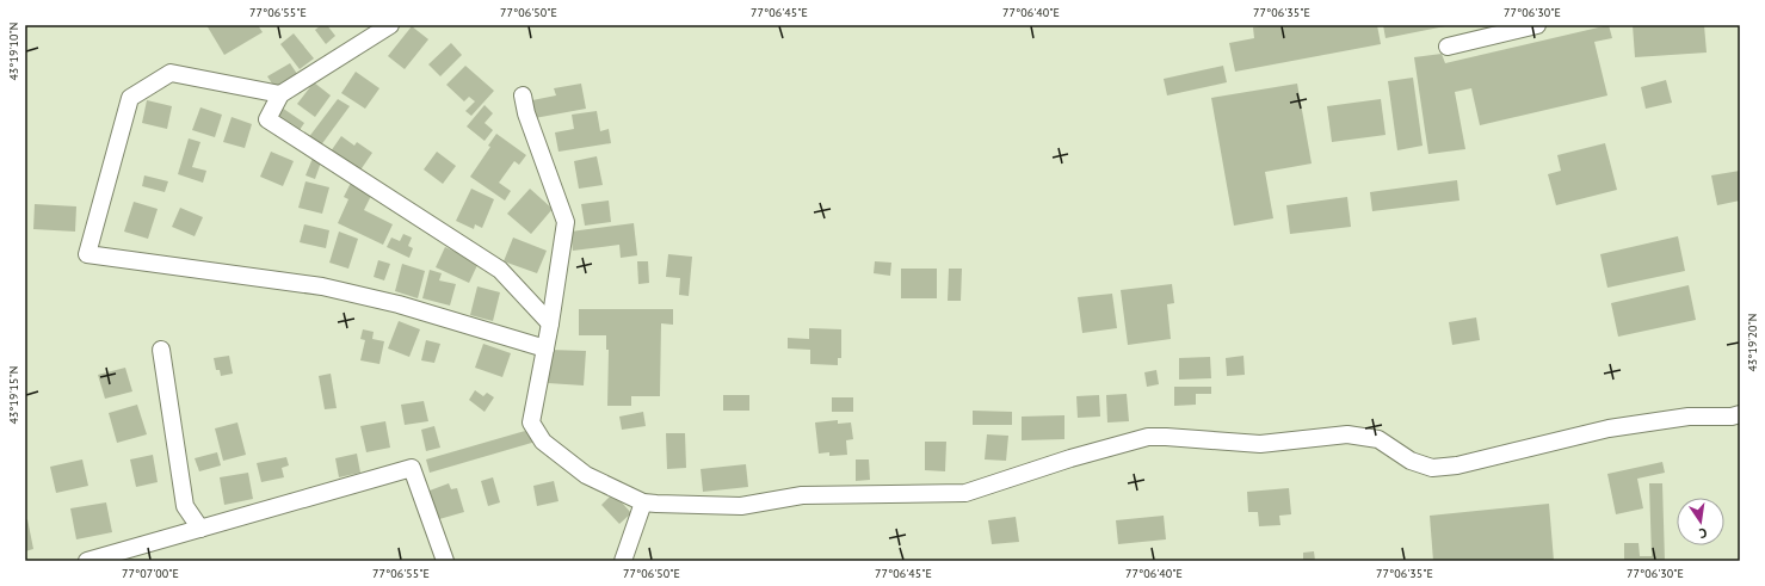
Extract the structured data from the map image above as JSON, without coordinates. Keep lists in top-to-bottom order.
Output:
{
  "north": "bottom",
  "coordinates": [
    "77°06'55\"E",
    "77°06'50\"E",
    "77°06'45\"E",
    "77°06'40\"E",
    "77°06'35\"E",
    "77°06'30\"E",
    "43°19'10\"N",
    "43°19'20\"N",
    "43°19'15\"N",
    "77°07'00\"E"
  ]
}
